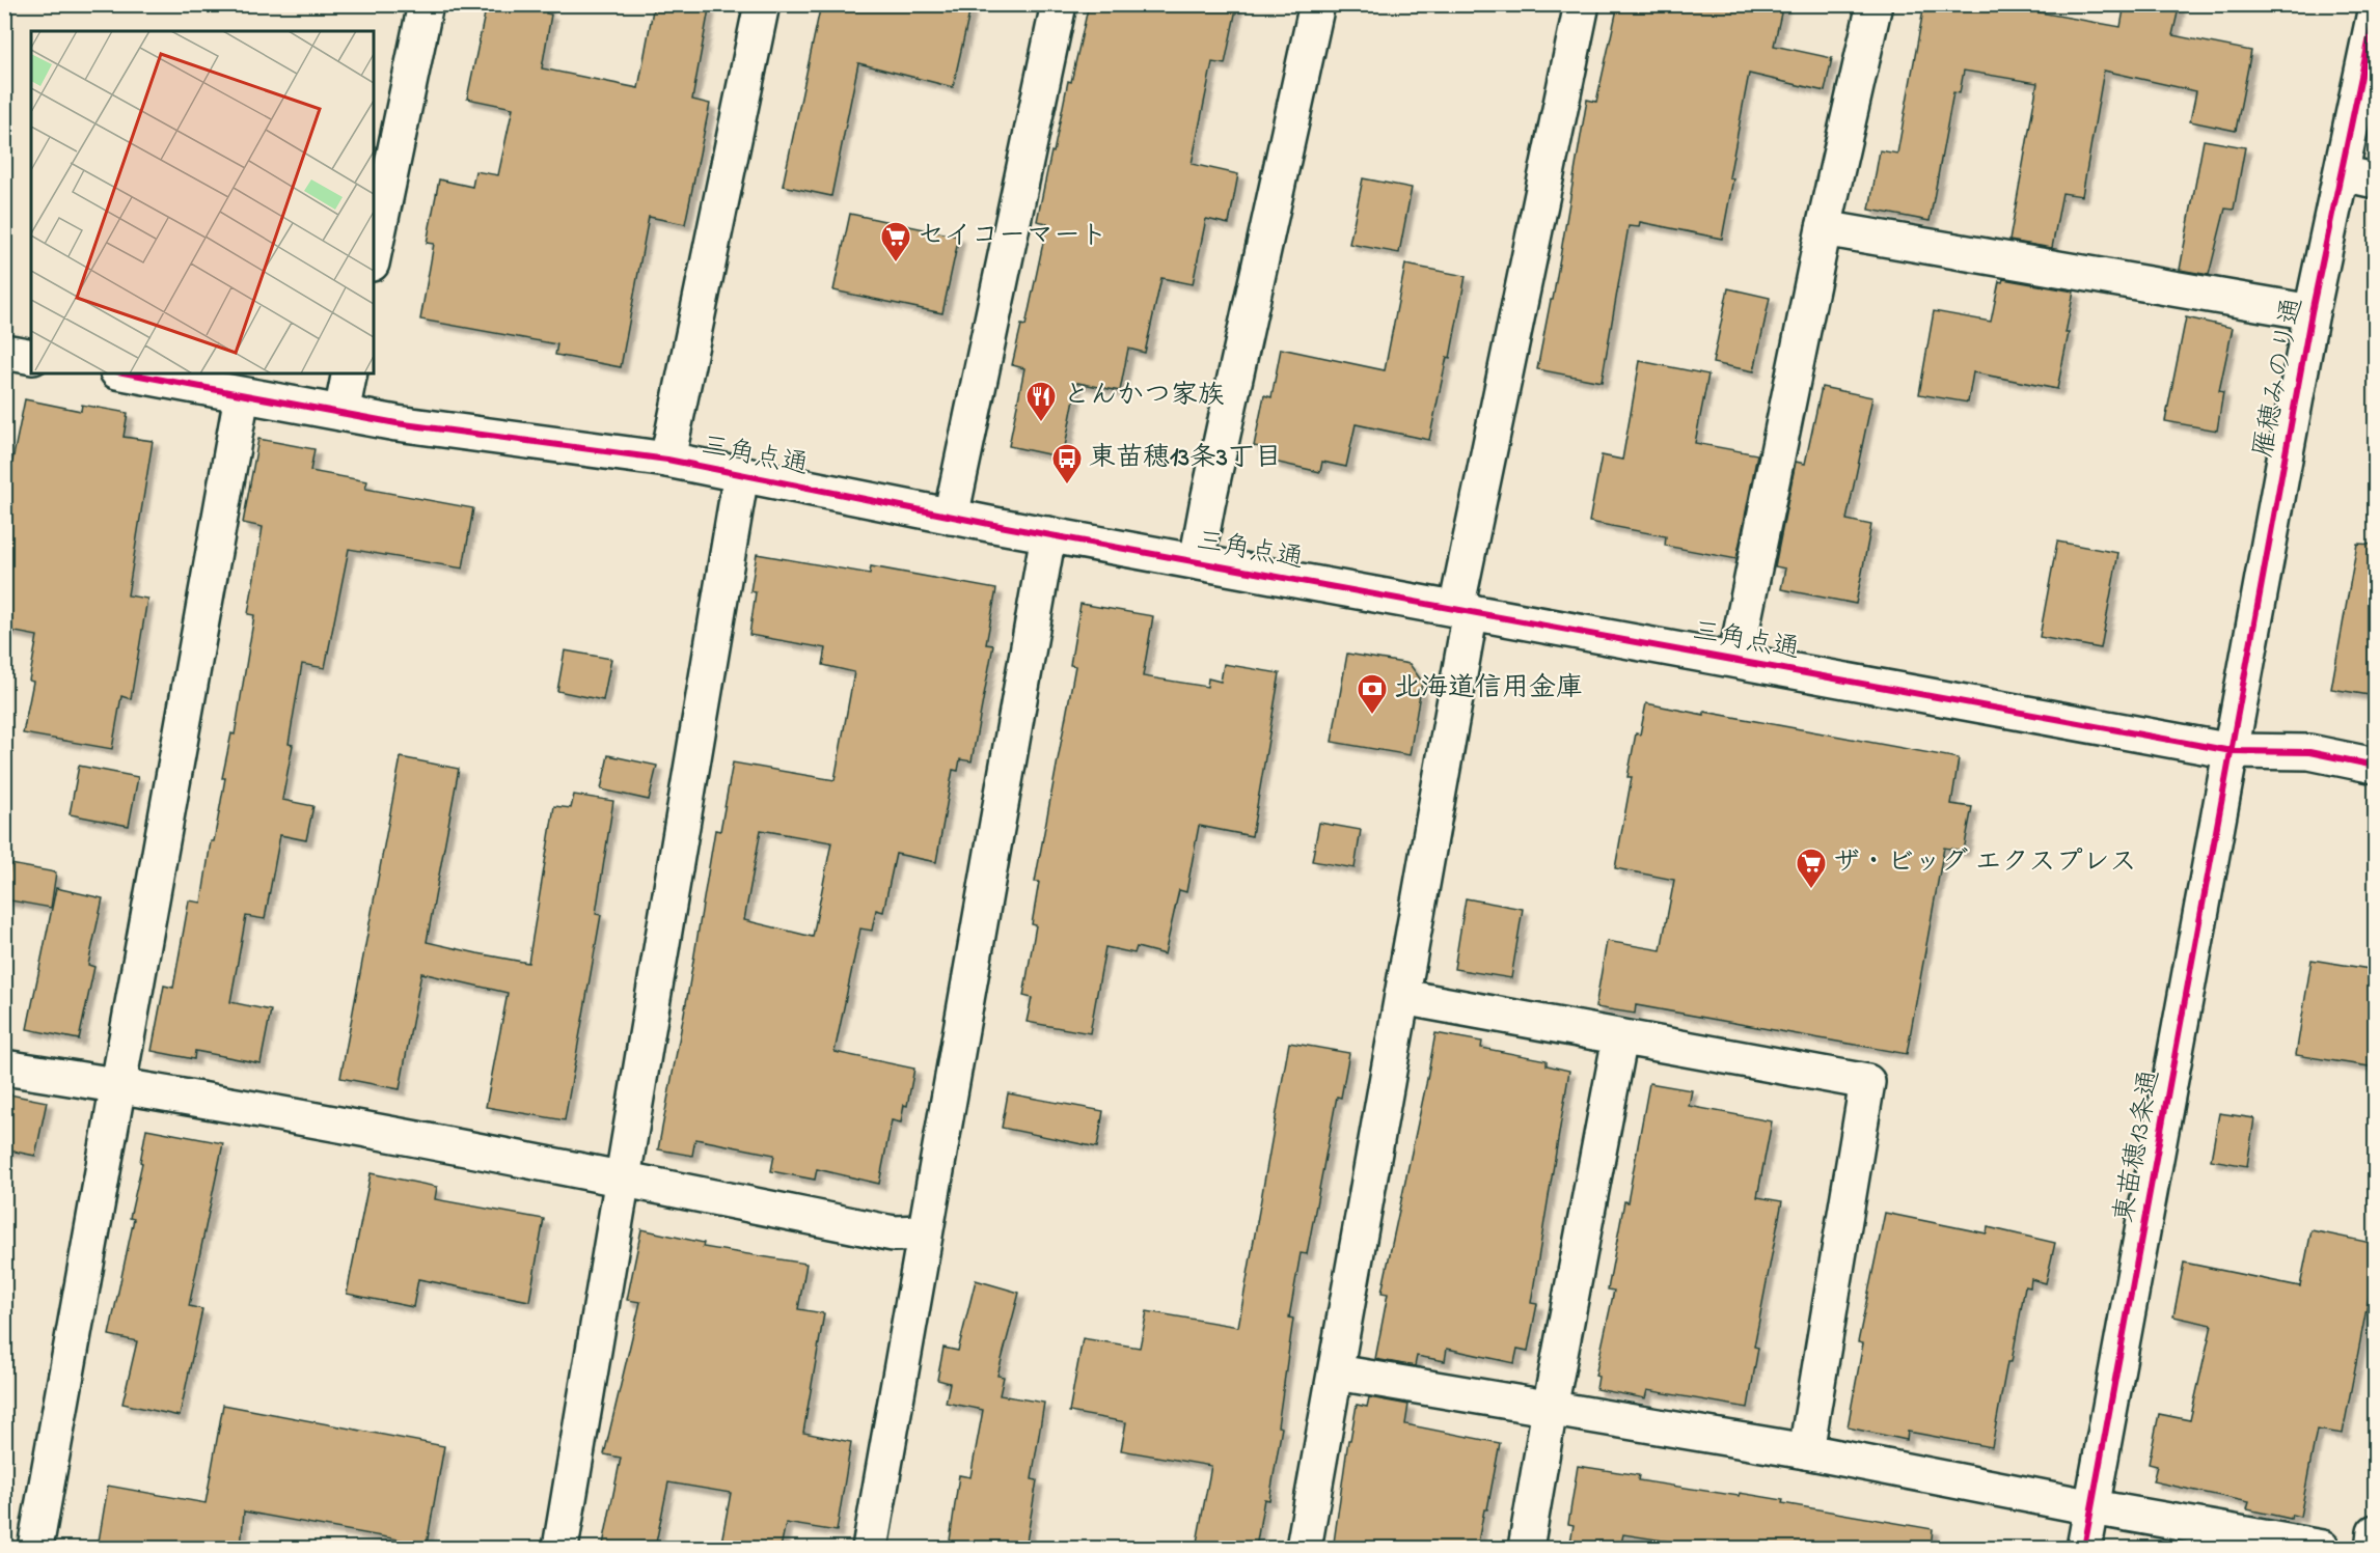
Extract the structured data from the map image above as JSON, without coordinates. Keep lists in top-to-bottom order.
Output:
{
  "streets": {
    "street": ["雁穂みのり通", "三角点通", "東苗穂13条通"]
  },
  "crossings": [
    ["雁穂みのり通", "三角点通"],
    ["雁穂みのり通", "東苗穂13条通"],
    ["三角点通", "東苗穂13条通"]
  ],
  "places": {
    "supermarket": ["セイコーマート", "ザ・ビッグ エクスプレス"],
    "restaurant": ["とんかつ家族"],
    "bus stop": ["東苗穂13条3丁目"],
    "bank": ["北海道信用金庫"]
  }
}
